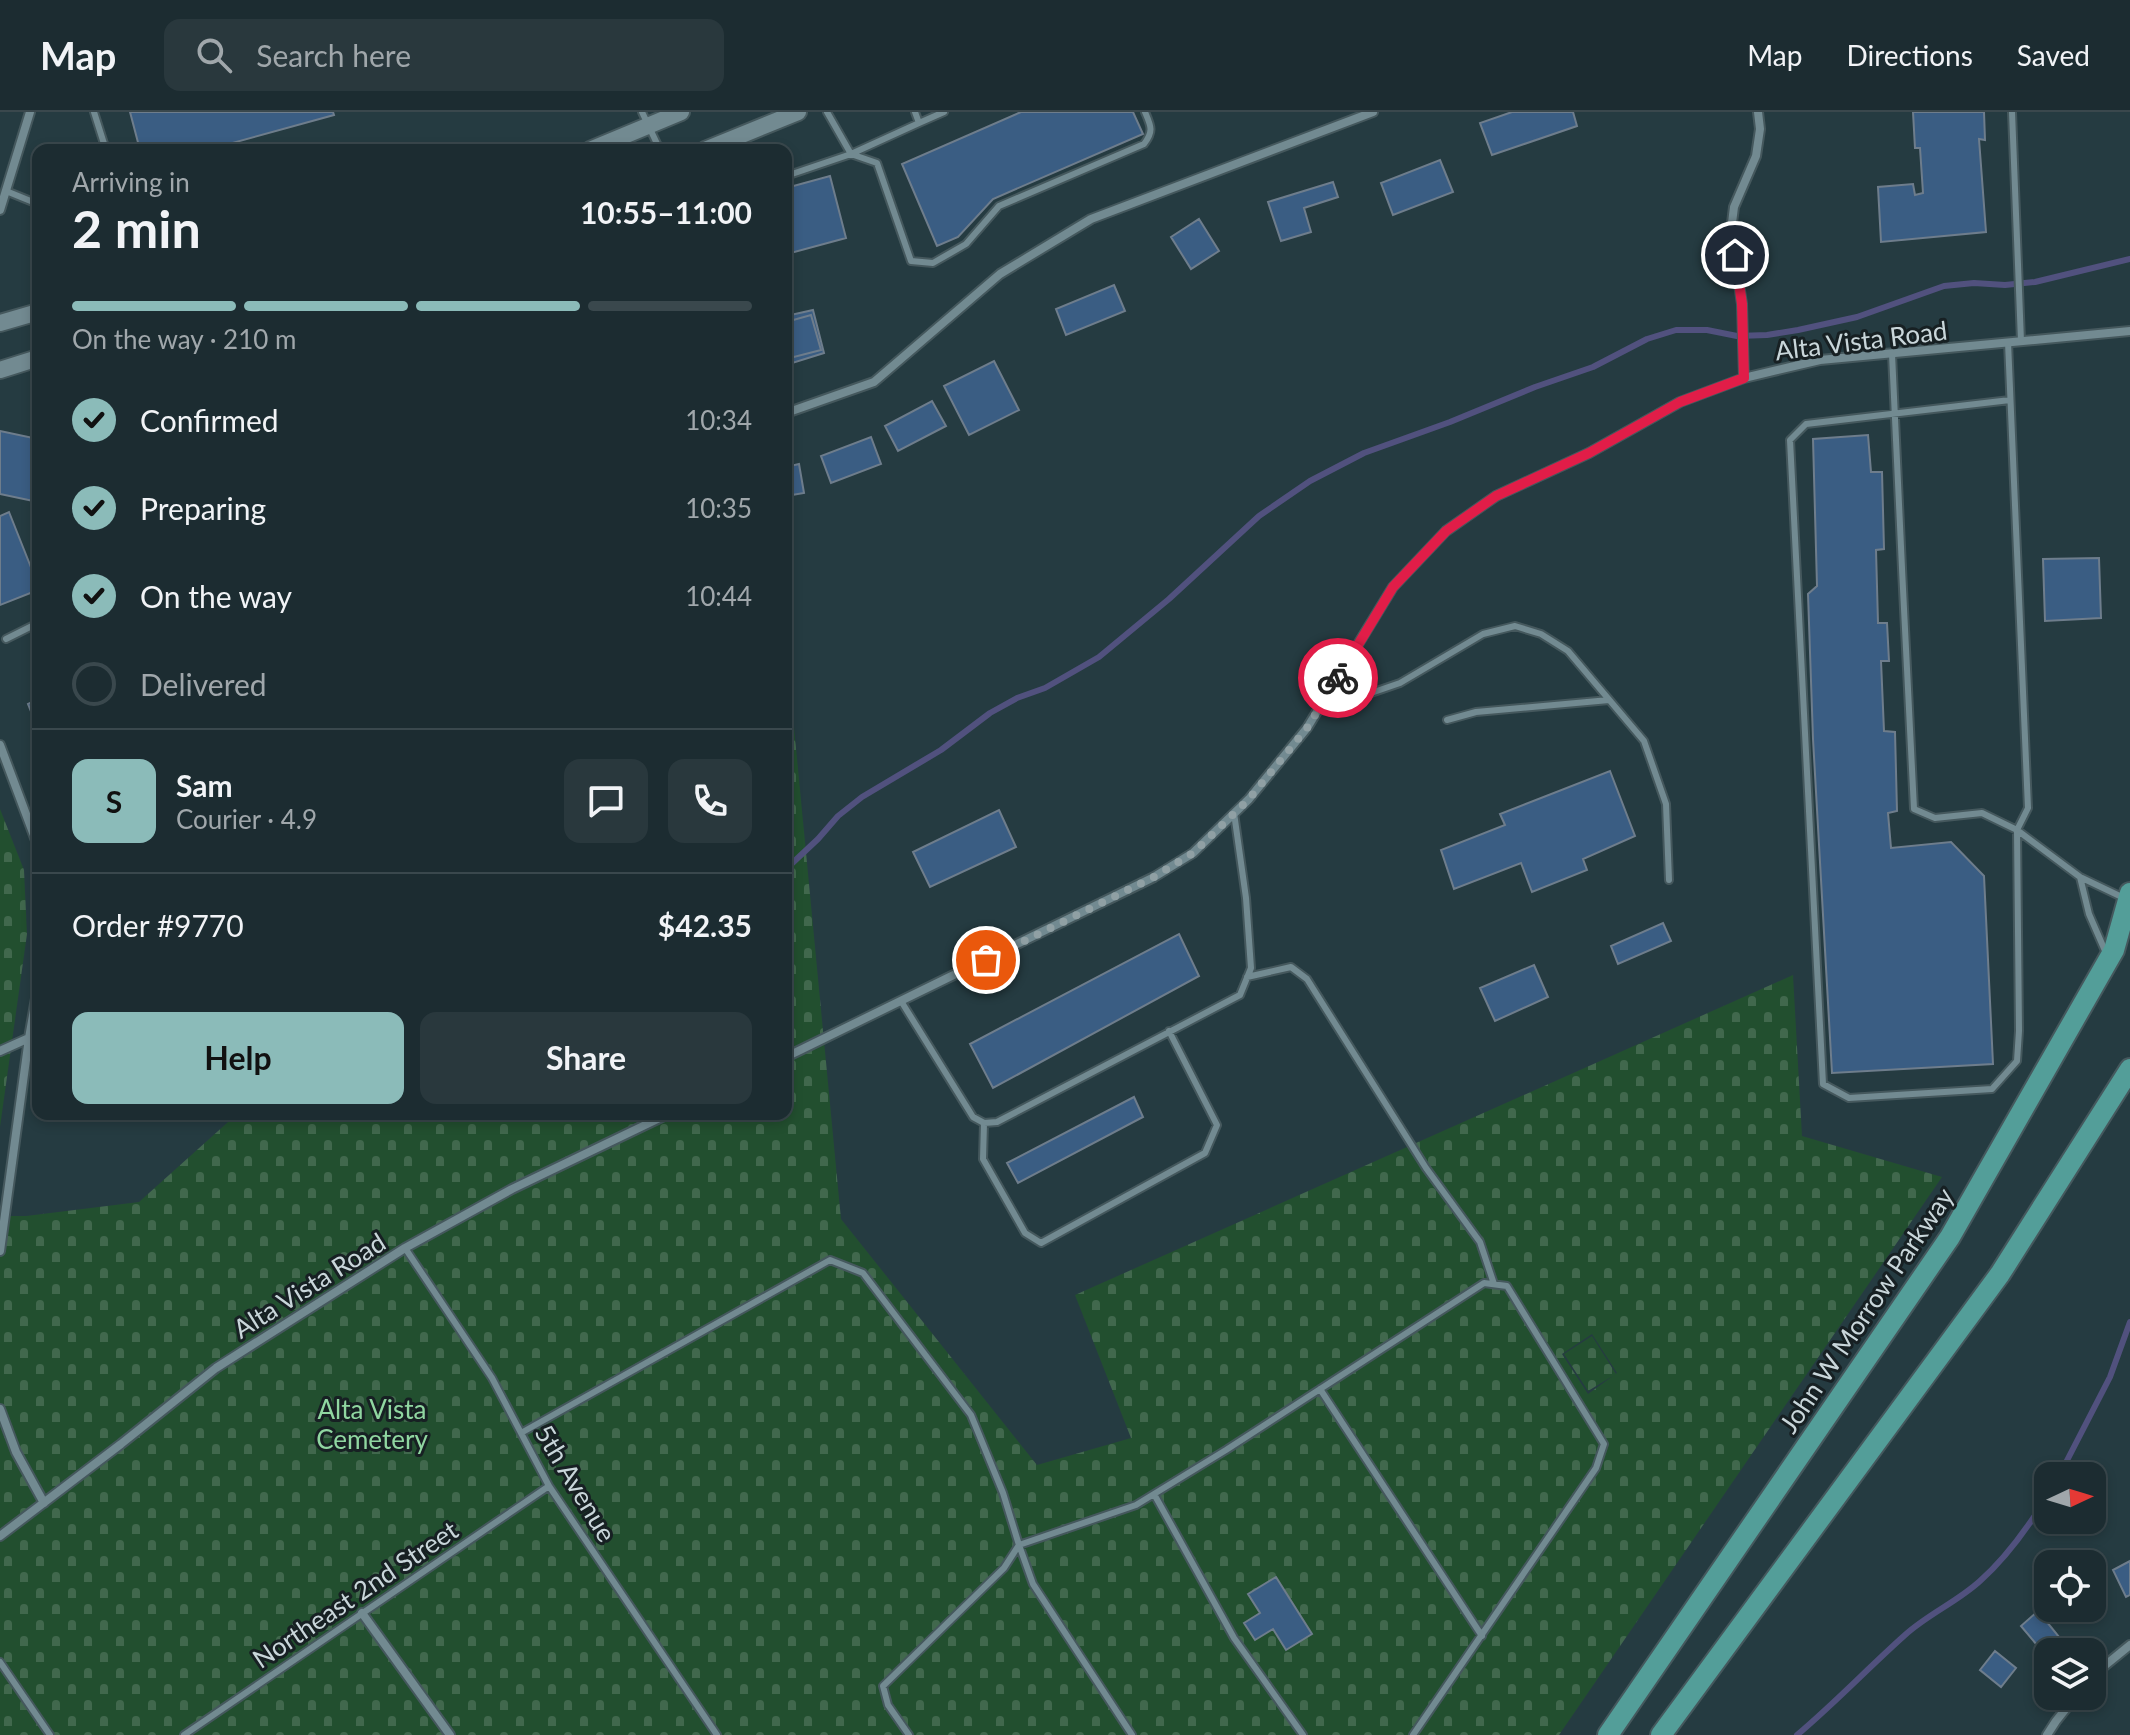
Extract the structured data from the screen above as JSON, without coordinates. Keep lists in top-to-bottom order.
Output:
{
  "streets": {
    "main road": ["John W Morrow Parkway"],
    "street": ["Alta Vista Road"],
    "lane": ["5th Avenue", "Northeast 2nd Street"]
  },
  "crossings": [
    ["Alta Vista Road", "5th Avenue"],
    ["5th Avenue", "Northeast 2nd Street"]
  ],
  "parks": ["Alta Vista Cemetery"],
  "north": "right",
  "page": {
    "header": "Map",
    "search": "Search here",
    "nav": ["Map", "Directions", "Saved"],
    "heading": ["2 min", "Arriving in", "10:55–11:00"],
    "panel": [
      "Sam",
      "Courier · 4.9",
      "Order #9770",
      "$42.35"
    ],
    "bar": "On the way · 210 m",
    "list": [
      ["Confirmed", "10:34"],
      ["Preparing", "10:35"],
      ["On the way", "10:44"],
      "Delivered"
    ],
    "round": "S",
    "buttons": ["Help", "Share"]
  }
}
